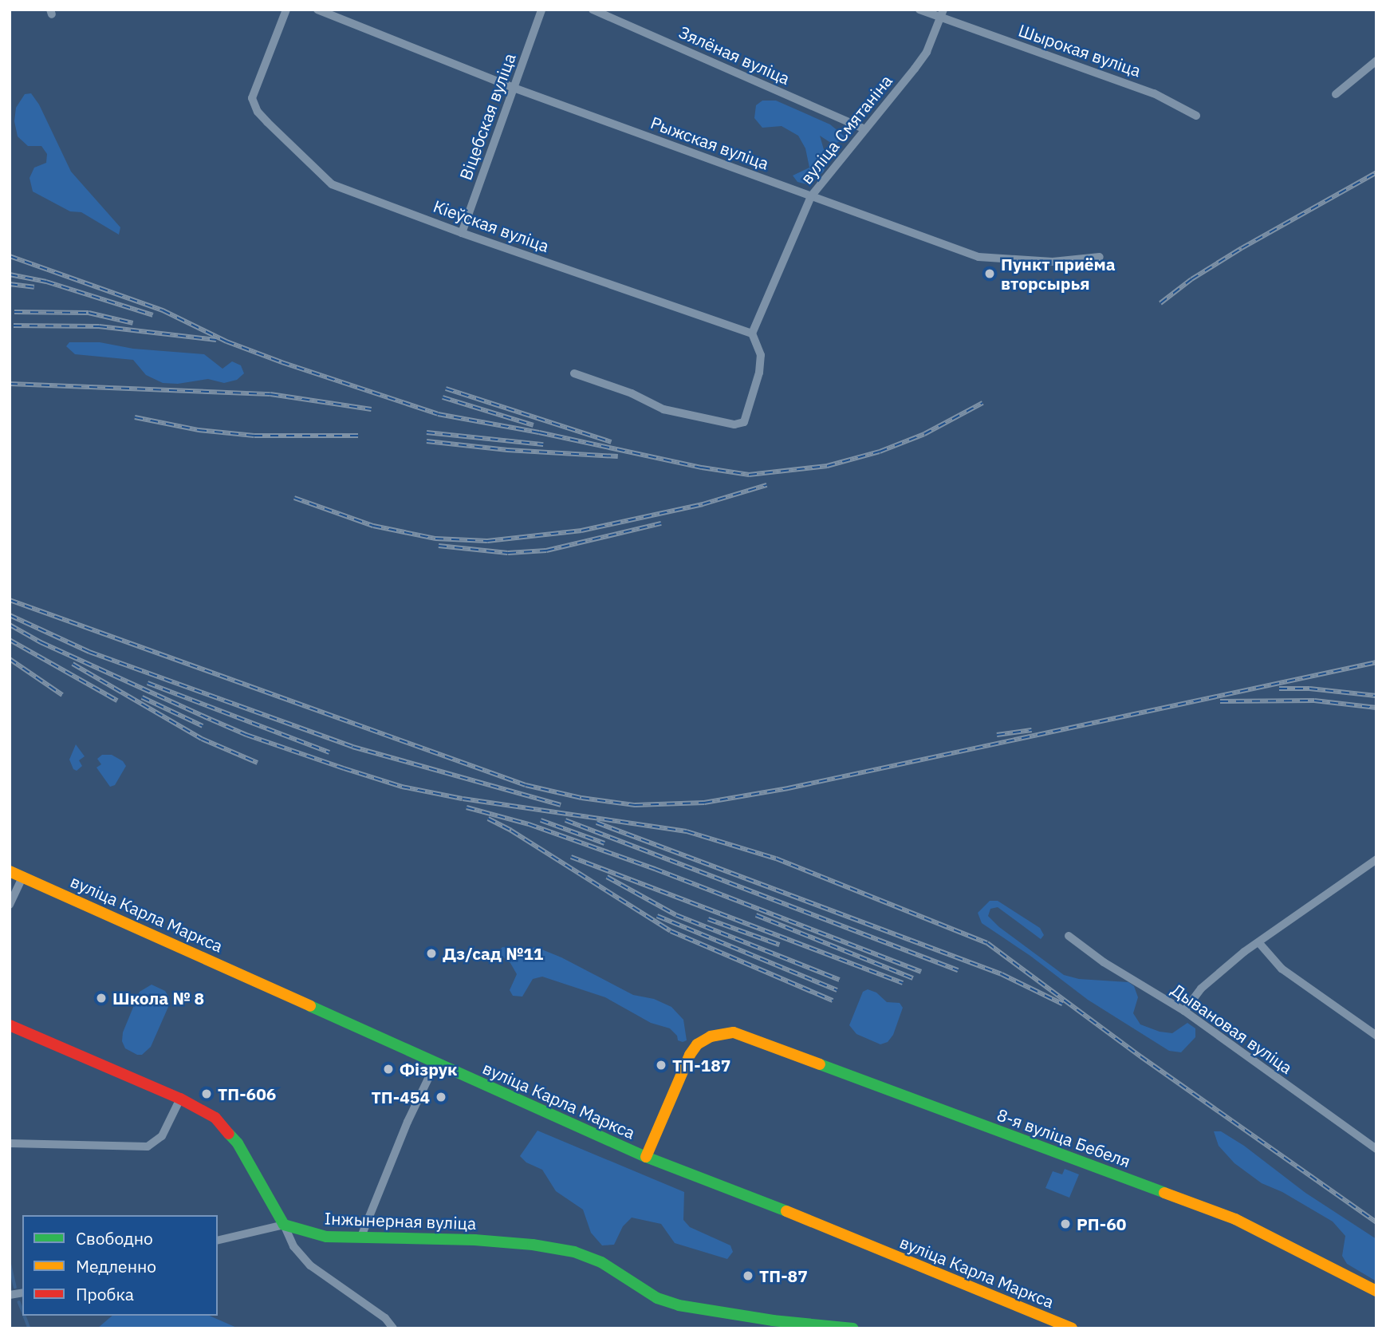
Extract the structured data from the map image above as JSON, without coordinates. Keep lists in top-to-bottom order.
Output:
{
  "streets": {
    "street": [
      "Шырокая вуліца",
      "Зялёная вуліца",
      "Віцебская вуліца",
      "вуліца Смятаніна",
      "Рыжская вуліца",
      "Кіеўская вуліца",
      "вуліца Карла Маркса",
      "Дывановая вуліца",
      "8-я вуліца Бебеля",
      "Інжынерная вуліца"
    ]
  },
  "crossings": [
    ["Шырокая вуліца", "вуліца Смятаніна"],
    ["Зялёная вуліца", "вуліца Смятаніна"],
    ["Віцебская вуліца", "Рыжская вуліца"],
    ["Віцебская вуліца", "Кіеўская вуліца"],
    ["вуліца Смятаніна", "Рыжская вуліца"],
    ["вуліца Смятаніна", "Кіеўская вуліца"],
    ["вуліца Карла Маркса", "8-я вуліца Бебеля"]
  ],
  "places": [
    "Пункт приёма вторсырья",
    "Дз/сад №11",
    "Школа № 8",
    "ТП-187",
    "Фізрук",
    "ТП-606",
    "ТП-454",
    "РП-60",
    "ТП-87"
  ],
  "legend": ["Свободно", "Медленно", "Пробка"]
}
